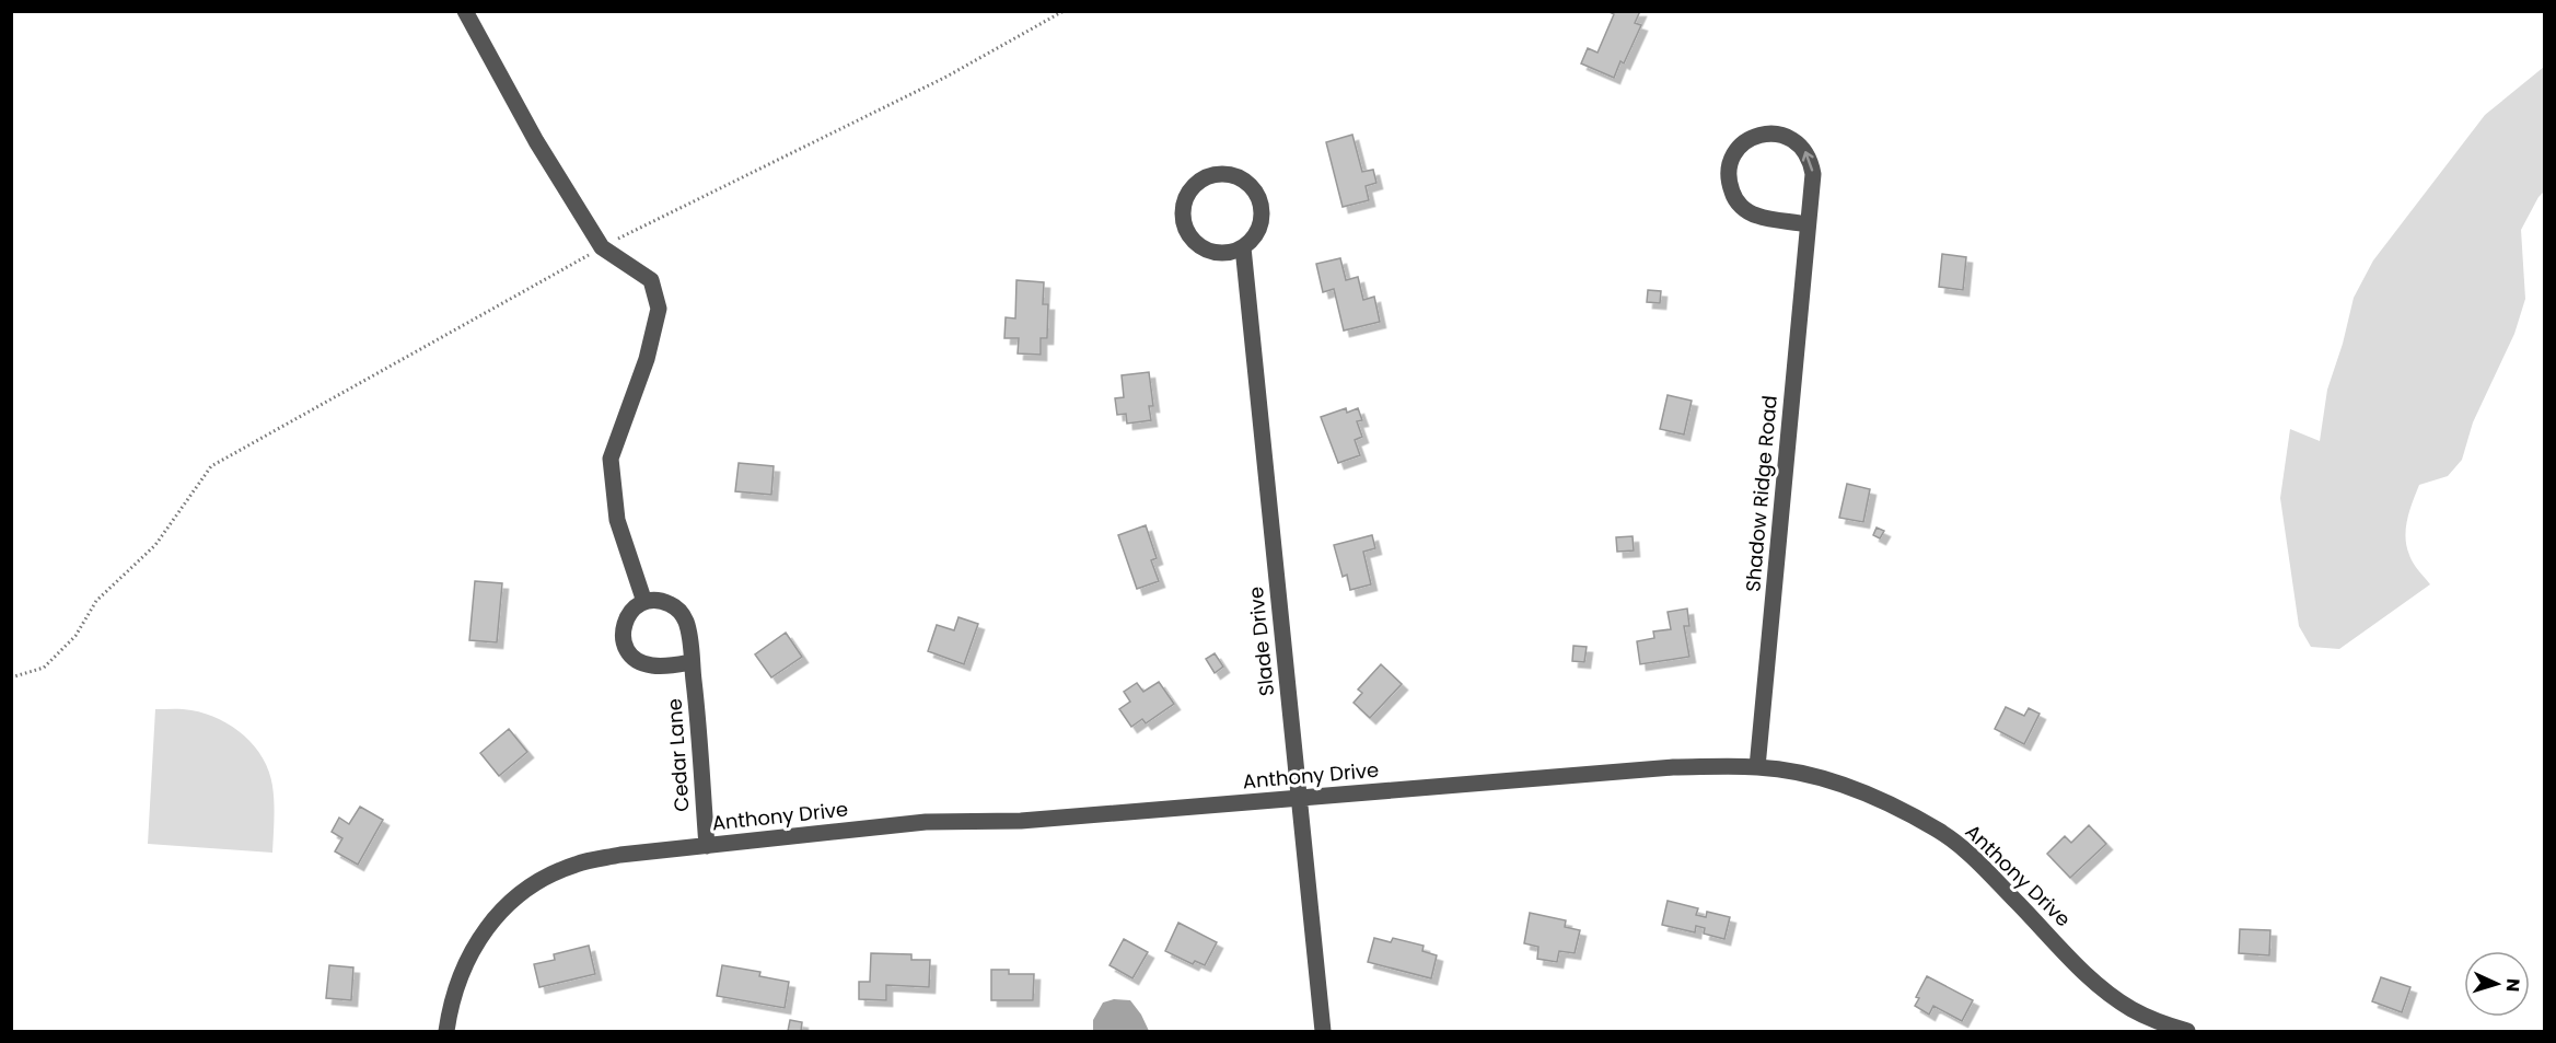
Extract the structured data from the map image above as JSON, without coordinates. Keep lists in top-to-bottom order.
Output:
{
  "streets": {
    "street": [
      "Shadow Ridge Road",
      "Slade Drive",
      "Cedar Lane",
      "Anthony Drive"
    ]
  },
  "crossings": [
    ["Shadow Ridge Road", "Anthony Drive"],
    ["Slade Drive", "Anthony Drive"],
    ["Cedar Lane", "Anthony Drive"]
  ],
  "north": "right"
}
